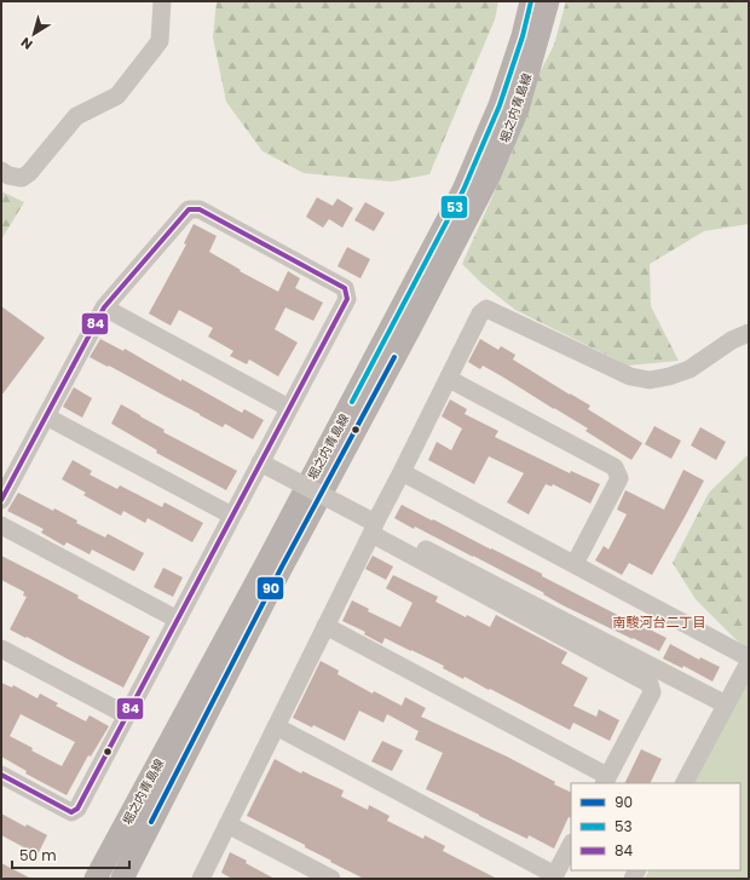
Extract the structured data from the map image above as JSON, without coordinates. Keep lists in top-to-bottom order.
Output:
{
  "streets": {
    "main road": ["堀之内青島線"]
  },
  "districts": ["南駿河台二丁目"],
  "lines": ["transit line 53", "transit line 84", "transit line 90"],
  "legend": ["90", "53", "84"],
  "scale_bar": "50 m",
  "north": "bottom left"
}
